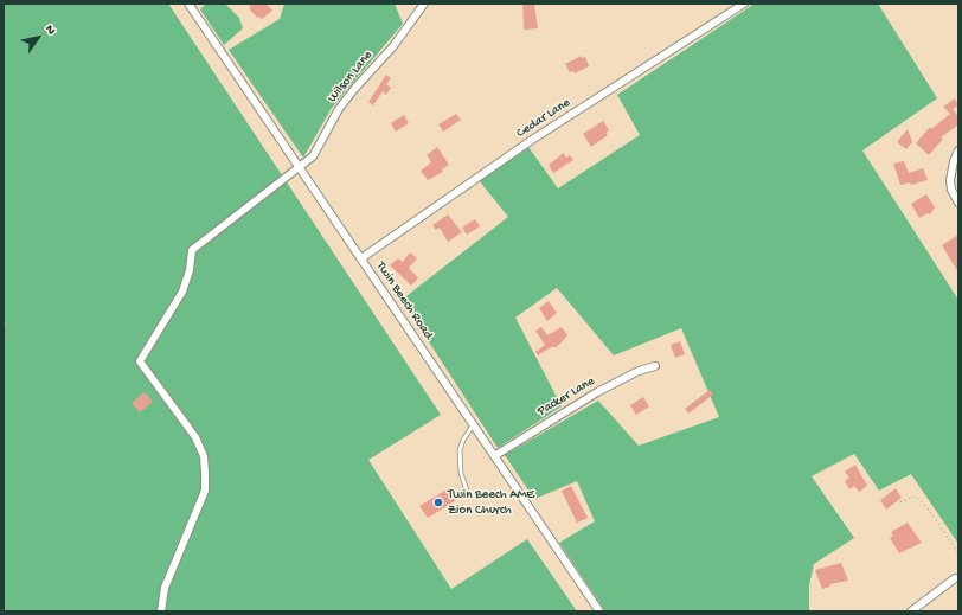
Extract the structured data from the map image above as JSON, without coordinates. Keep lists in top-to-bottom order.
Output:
{
  "streets": {
    "street": [
      "Wilson Lane",
      "Cedar Lane",
      "Twin Beech Road",
      "Packer Lane"
    ]
  },
  "crossings": [
    ["Wilson Lane", "Twin Beech Road"],
    ["Cedar Lane", "Twin Beech Road"],
    ["Twin Beech Road", "Packer Lane"]
  ],
  "places": ["Twin Beech AME Zion Church"],
  "north": "top right"
}
